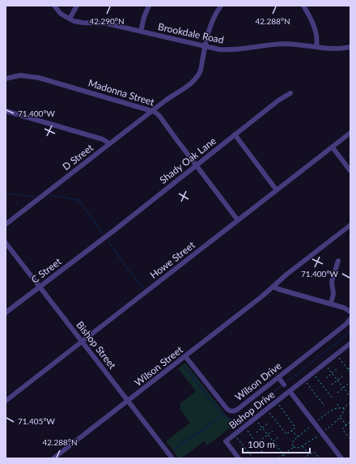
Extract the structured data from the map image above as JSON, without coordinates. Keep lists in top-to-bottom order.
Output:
{
  "streets": {
    "street": [
      "Brookdale Road",
      "Madonna Street",
      "D Street",
      "Shady Oak Lane",
      "Howe Street",
      "C Street",
      "Bishop Street",
      "Wilson Street",
      "Wilson Drive",
      "Bishop Drive"
    ]
  },
  "crossings": [
    ["Brookdale Road", "D Street"],
    ["Madonna Street", "D Street"],
    ["Madonna Street", "Shady Oak Lane"],
    ["Madonna Street", "Howe Street"],
    ["Shady Oak Lane", "C Street"],
    ["Howe Street", "Bishop Street"],
    ["C Street", "Bishop Street"],
    ["Bishop Street", "Wilson Street"],
    ["Wilson Street", "Wilson Drive"]
  ],
  "scale_bar": "100 m",
  "coordinates": [
    "42.290°N",
    "42.288°N",
    "71.400°W",
    "71.405°W"
  ]
}
